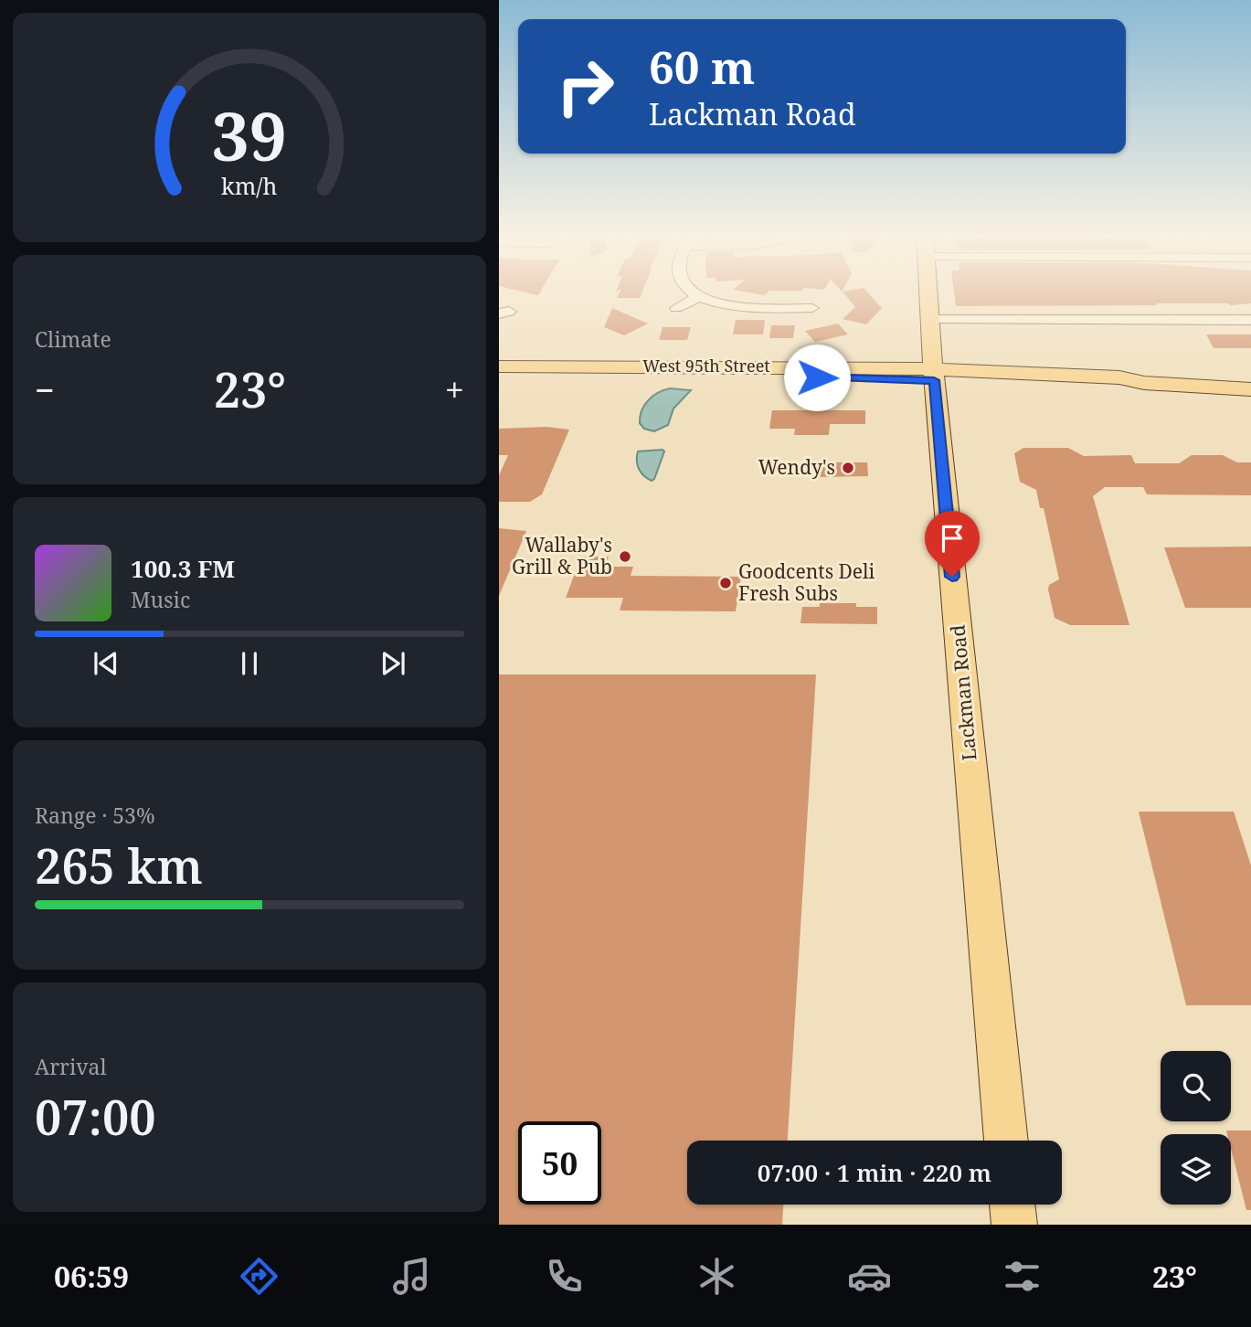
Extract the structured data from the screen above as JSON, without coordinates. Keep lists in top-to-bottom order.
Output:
{
  "streets": {
    "main road": ["West 95th Street", "Lackman Road"]
  },
  "crossings": [
    ["West 95th Street", "Lackman Road"]
  ],
  "places": ["Wendy's", "Wallaby's Grill & Pub", "Goodcents Deli Fresh Subs"],
  "page": {
    "turn": ["60 m", "Lackman Road"],
    "tile": [
      "Climate",
      ["Range · 53%", "265 km"],
      ["Arrival", "07:00"]
    ],
    "heat": ["−", "23°", "+"],
    "song": ["100.3 FM", "Music"],
    "limit": "50",
    "trip": "07:00 · 1 min · 220 m",
    "tabs": ["06:59", "23°"],
    "gauge": ["39", "km/h"]
  }
}
